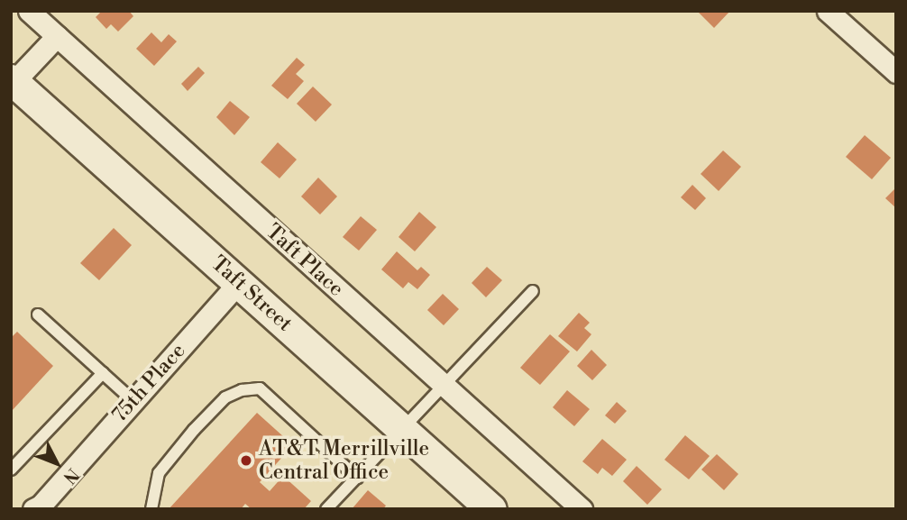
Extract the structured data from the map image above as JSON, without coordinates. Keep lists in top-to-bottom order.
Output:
{
  "streets": {
    "main road": ["Taft Street"],
    "street": ["Taft Place", "75th Place"]
  },
  "crossings": [
    ["Taft Street", "75th Place"]
  ],
  "places": ["AT&T Merrillville Central Office"],
  "north": "bottom right"
}
